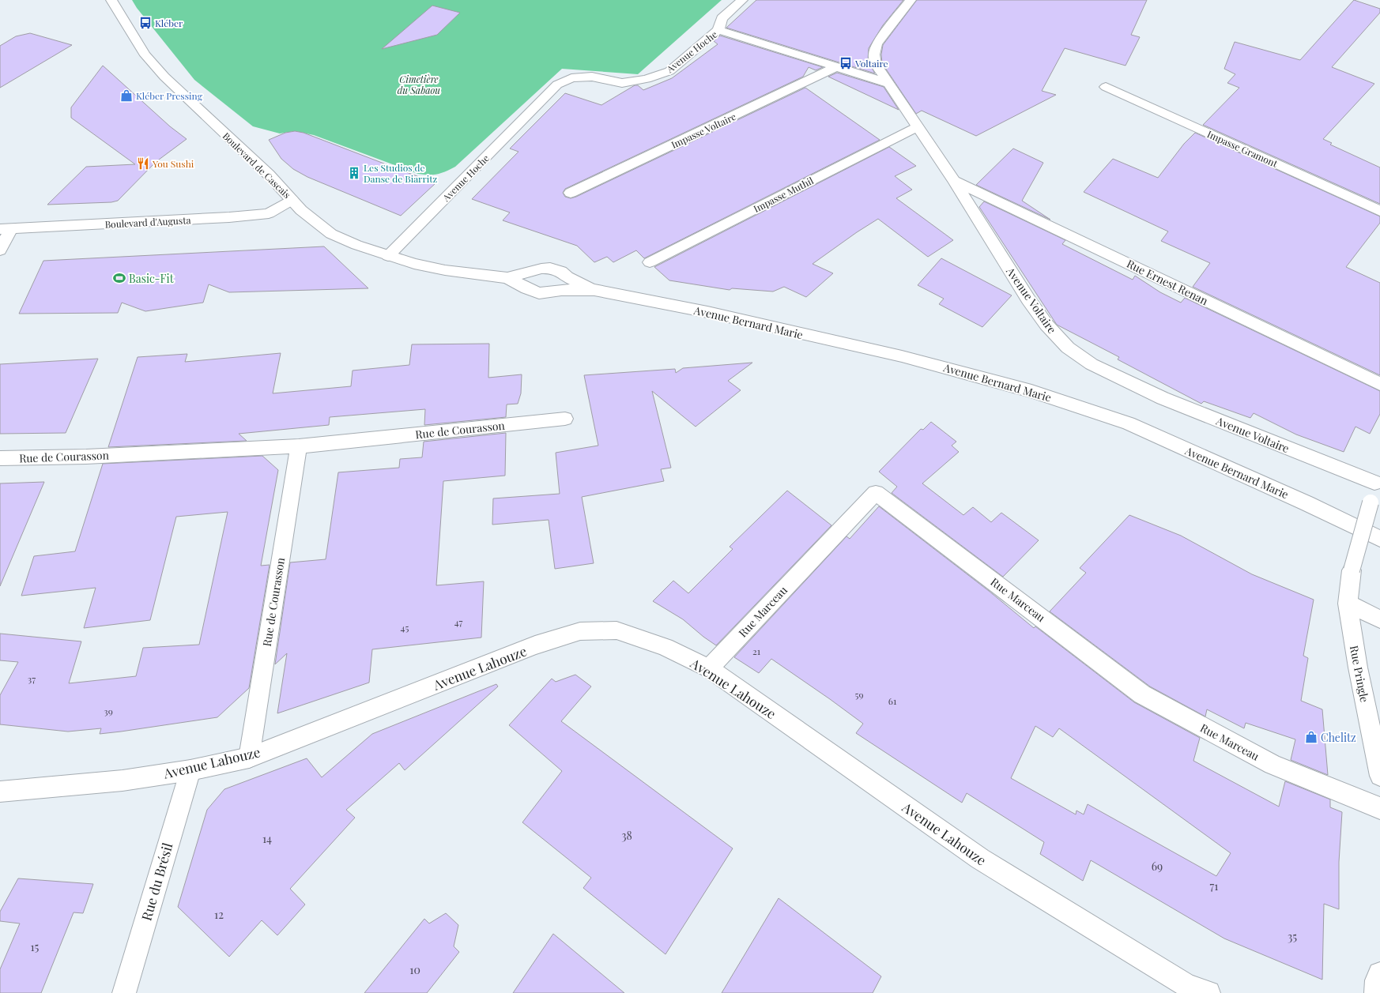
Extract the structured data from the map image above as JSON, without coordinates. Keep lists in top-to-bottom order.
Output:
{
  "streets": {
    "street": [
      "Avenue Hoche",
      "Impasse Voltaire",
      "Impasse Gramont",
      "Boulevard de Cascais",
      "Impasse Muthil",
      "Boulevard d'Augusta",
      "Rue Ernest Renan",
      "Avenue Voltaire",
      "Avenue Bernard Marie",
      "Rue de Courasson",
      "Rue Marceau",
      "Avenue Lahouze",
      "Rue Pringle",
      "Rue du Brésil"
    ]
  },
  "crossings": [
    ["Avenue Hoche", "Impasse Voltaire"],
    ["Avenue Hoche", "Boulevard de Cascais"],
    ["Avenue Hoche", "Avenue Voltaire"],
    ["Boulevard de Cascais", "Boulevard d'Augusta"],
    ["Boulevard de Cascais", "Avenue Bernard Marie"],
    ["Impasse Muthil", "Avenue Voltaire"],
    ["Rue Ernest Renan", "Avenue Voltaire"],
    ["Avenue Voltaire", "Rue Pringle"],
    ["Rue de Courasson", "Avenue Lahouze"],
    ["Rue Marceau", "Avenue Lahouze"],
    ["Avenue Lahouze", "Rue du Brésil"]
  ],
  "parks": ["Cimetière du Sabaou"],
  "places": {
    "bus stop": ["Kléber", "Voltaire"],
    "shop": ["Kléber Pressing", "Chelitz"],
    "restaurant": ["You Sushi"],
    "building": ["Les Studios de Danse de Biarritz"],
    "sports": ["Basic-Fit"]
  },
  "house_numbers": [
    "47",
    "45",
    "21",
    "37",
    "59",
    "61",
    "39",
    "38",
    "14",
    "69",
    "71",
    "12",
    "35",
    "15",
    "10"
  ]
}
